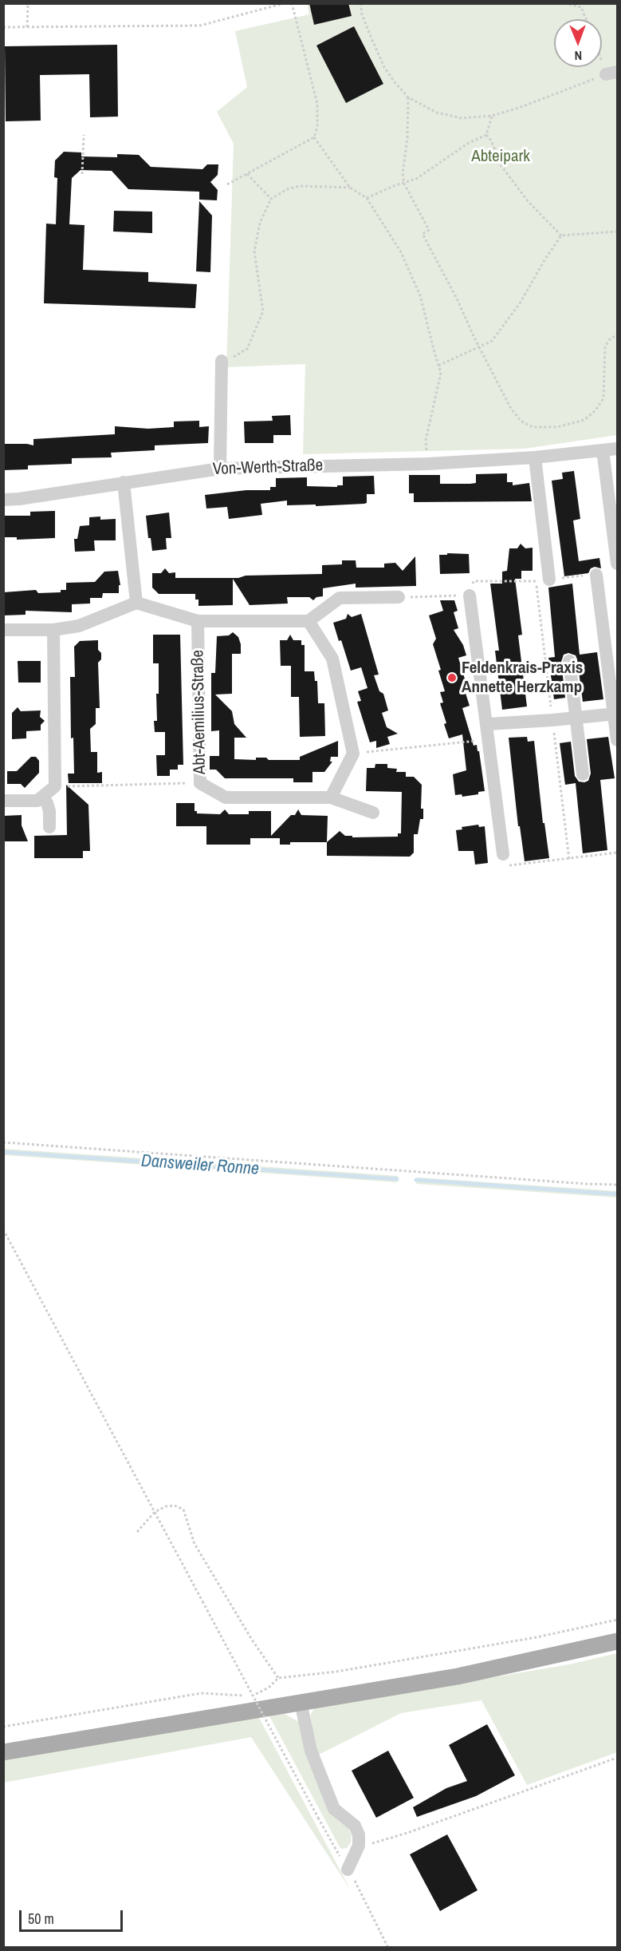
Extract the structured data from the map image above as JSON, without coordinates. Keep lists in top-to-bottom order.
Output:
{
  "streets": {
    "street": ["Von-Werth-Straße", "Abt-Aemilius-Straße"]
  },
  "water": ["Dansweiler Ronne"],
  "parks": ["Abteipark"],
  "places": ["Feldenkrais-Praxis Annette Herzkamp"],
  "scale_bar": "50 m",
  "north": "bottom"
}
